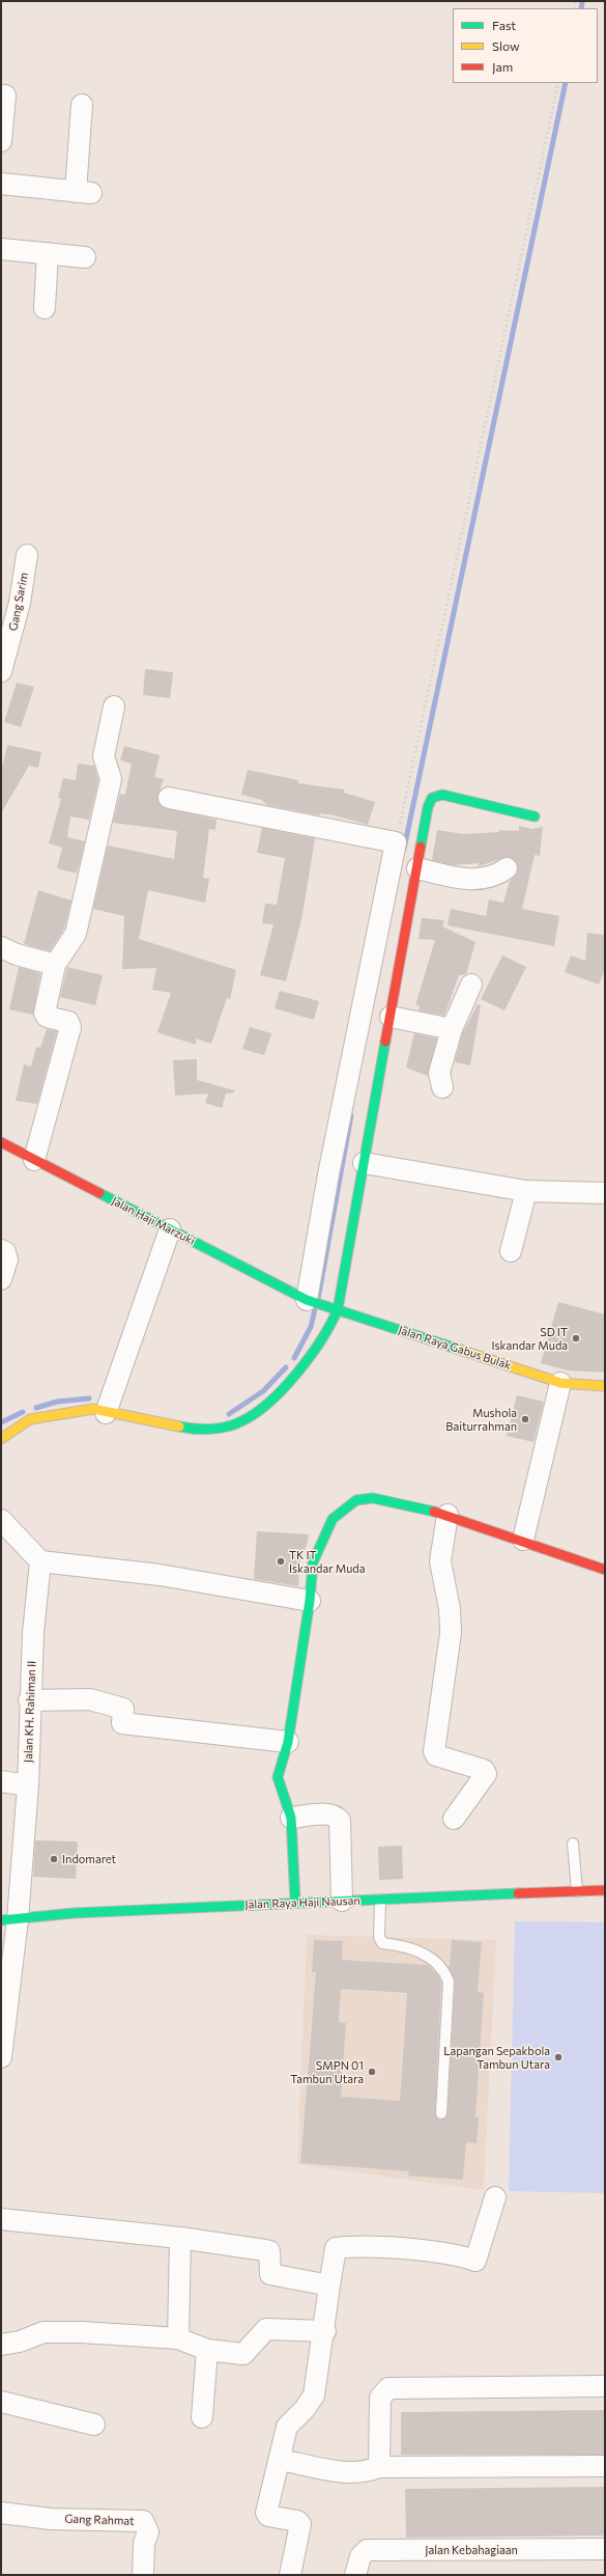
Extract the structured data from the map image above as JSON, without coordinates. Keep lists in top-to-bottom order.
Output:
{
  "streets": {
    "street": [
      "Gang Sarim",
      "Jalan Haji Marzuki",
      "Jalan Raya Gabus Bulak",
      "Jalan KH. Rahiman II",
      "Jalan Raya Haji Nausan",
      "Gang Rahmat",
      "Jalan Kebahagiaan"
    ]
  },
  "crossings": [
    ["Jalan Haji Marzuki", "Jalan Raya Gabus Bulak"],
    ["Jalan KH. Rahiman II", "Jalan Raya Haji Nausan"]
  ],
  "places": [
    "SD IT Iskandar Muda",
    "Mushola Baiturrahman",
    "TK IT Iskandar Muda",
    "Indomaret",
    "Lapangan Sepakbola Tambun Utara",
    "SMPN 01 Tambun Utara"
  ],
  "legend": ["Fast", "Slow", "Jam"]
}
